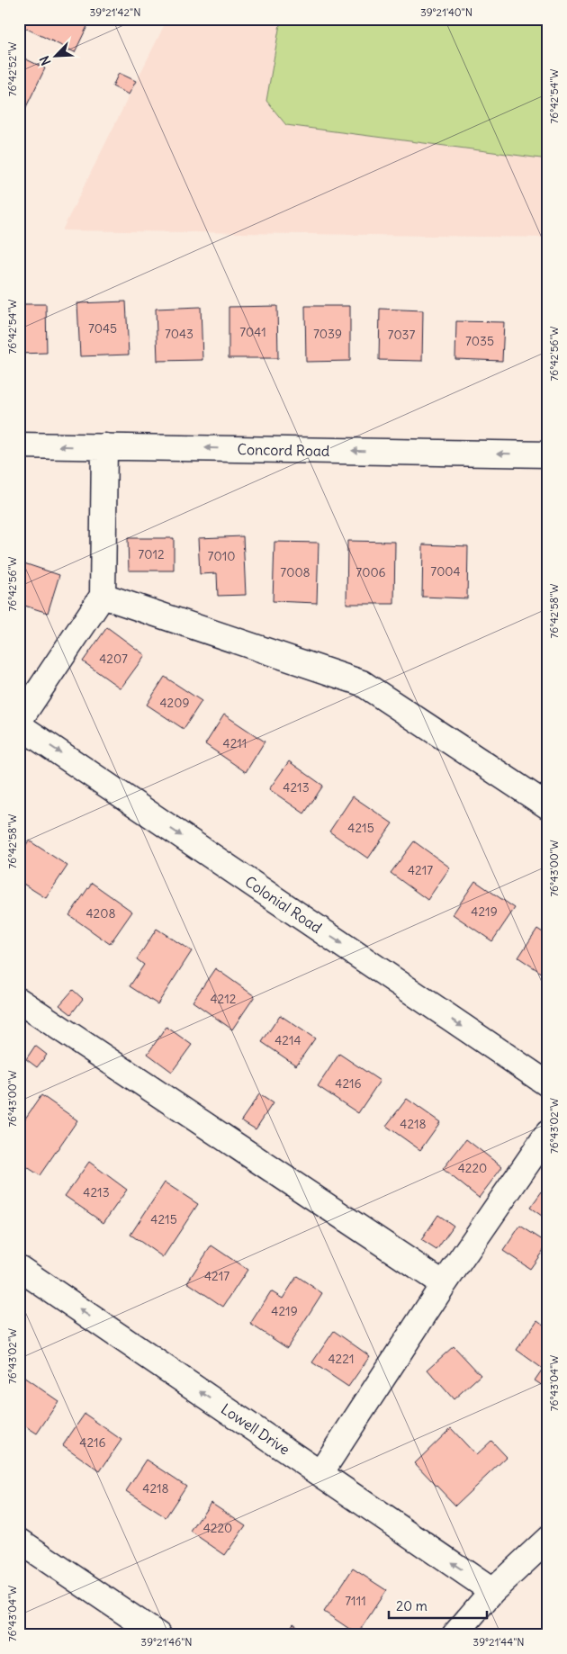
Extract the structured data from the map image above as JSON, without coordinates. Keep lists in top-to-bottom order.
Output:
{
  "streets": {
    "street": ["Concord Road", "Colonial Road", "Lowell Drive"]
  },
  "one_way": ["Lowell Drive"],
  "house_numbers": [
    "7045",
    "7041",
    "7043",
    "7039",
    "7037",
    "7035",
    "7012",
    "7010",
    "7004",
    "7008",
    "7006",
    "4207",
    "4209",
    "4211",
    "4213",
    "4215",
    "4217",
    "4219",
    "4208",
    "4212",
    "4214",
    "4216",
    "4218",
    "4220",
    "4213",
    "4215",
    "4217",
    "4219",
    "4221",
    "4216",
    "4218",
    "4220",
    "7111"
  ],
  "scale_bar": "20 m",
  "north": "bottom left",
  "coordinates": [
    "39°21'42\"N",
    "39°21'40\"N",
    "76°42'52\"W",
    "76°42'54\"W",
    "76°42'56\"W",
    "76°42'58\"W",
    "76°43'00\"W",
    "76°43'02\"W",
    "76°43'04\"W",
    "39°21'46\"N",
    "39°21'44\"N"
  ]
}
